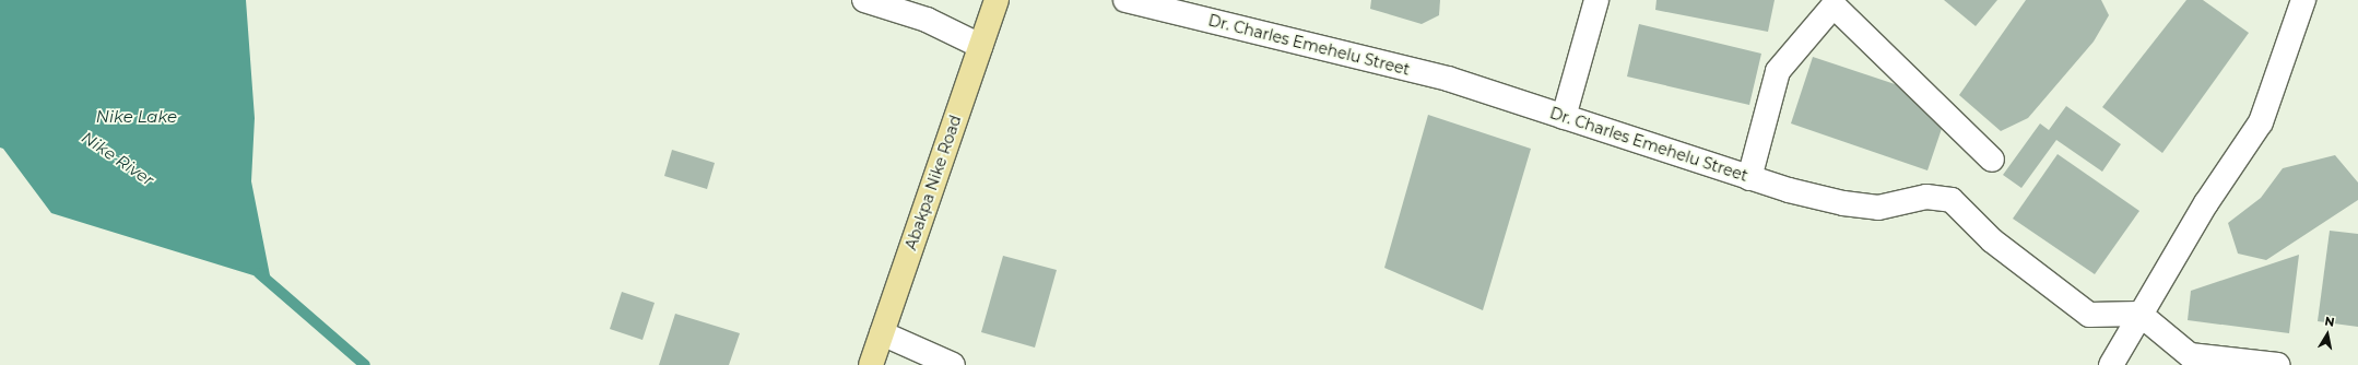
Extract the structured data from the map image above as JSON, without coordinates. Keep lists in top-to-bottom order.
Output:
{
  "streets": {
    "main road": ["Abakpa Nike Road"],
    "street": ["Dr. Charles Emehelu Street"]
  },
  "water": ["Nike Lake", "Nike River"],
  "north": "top"
}
